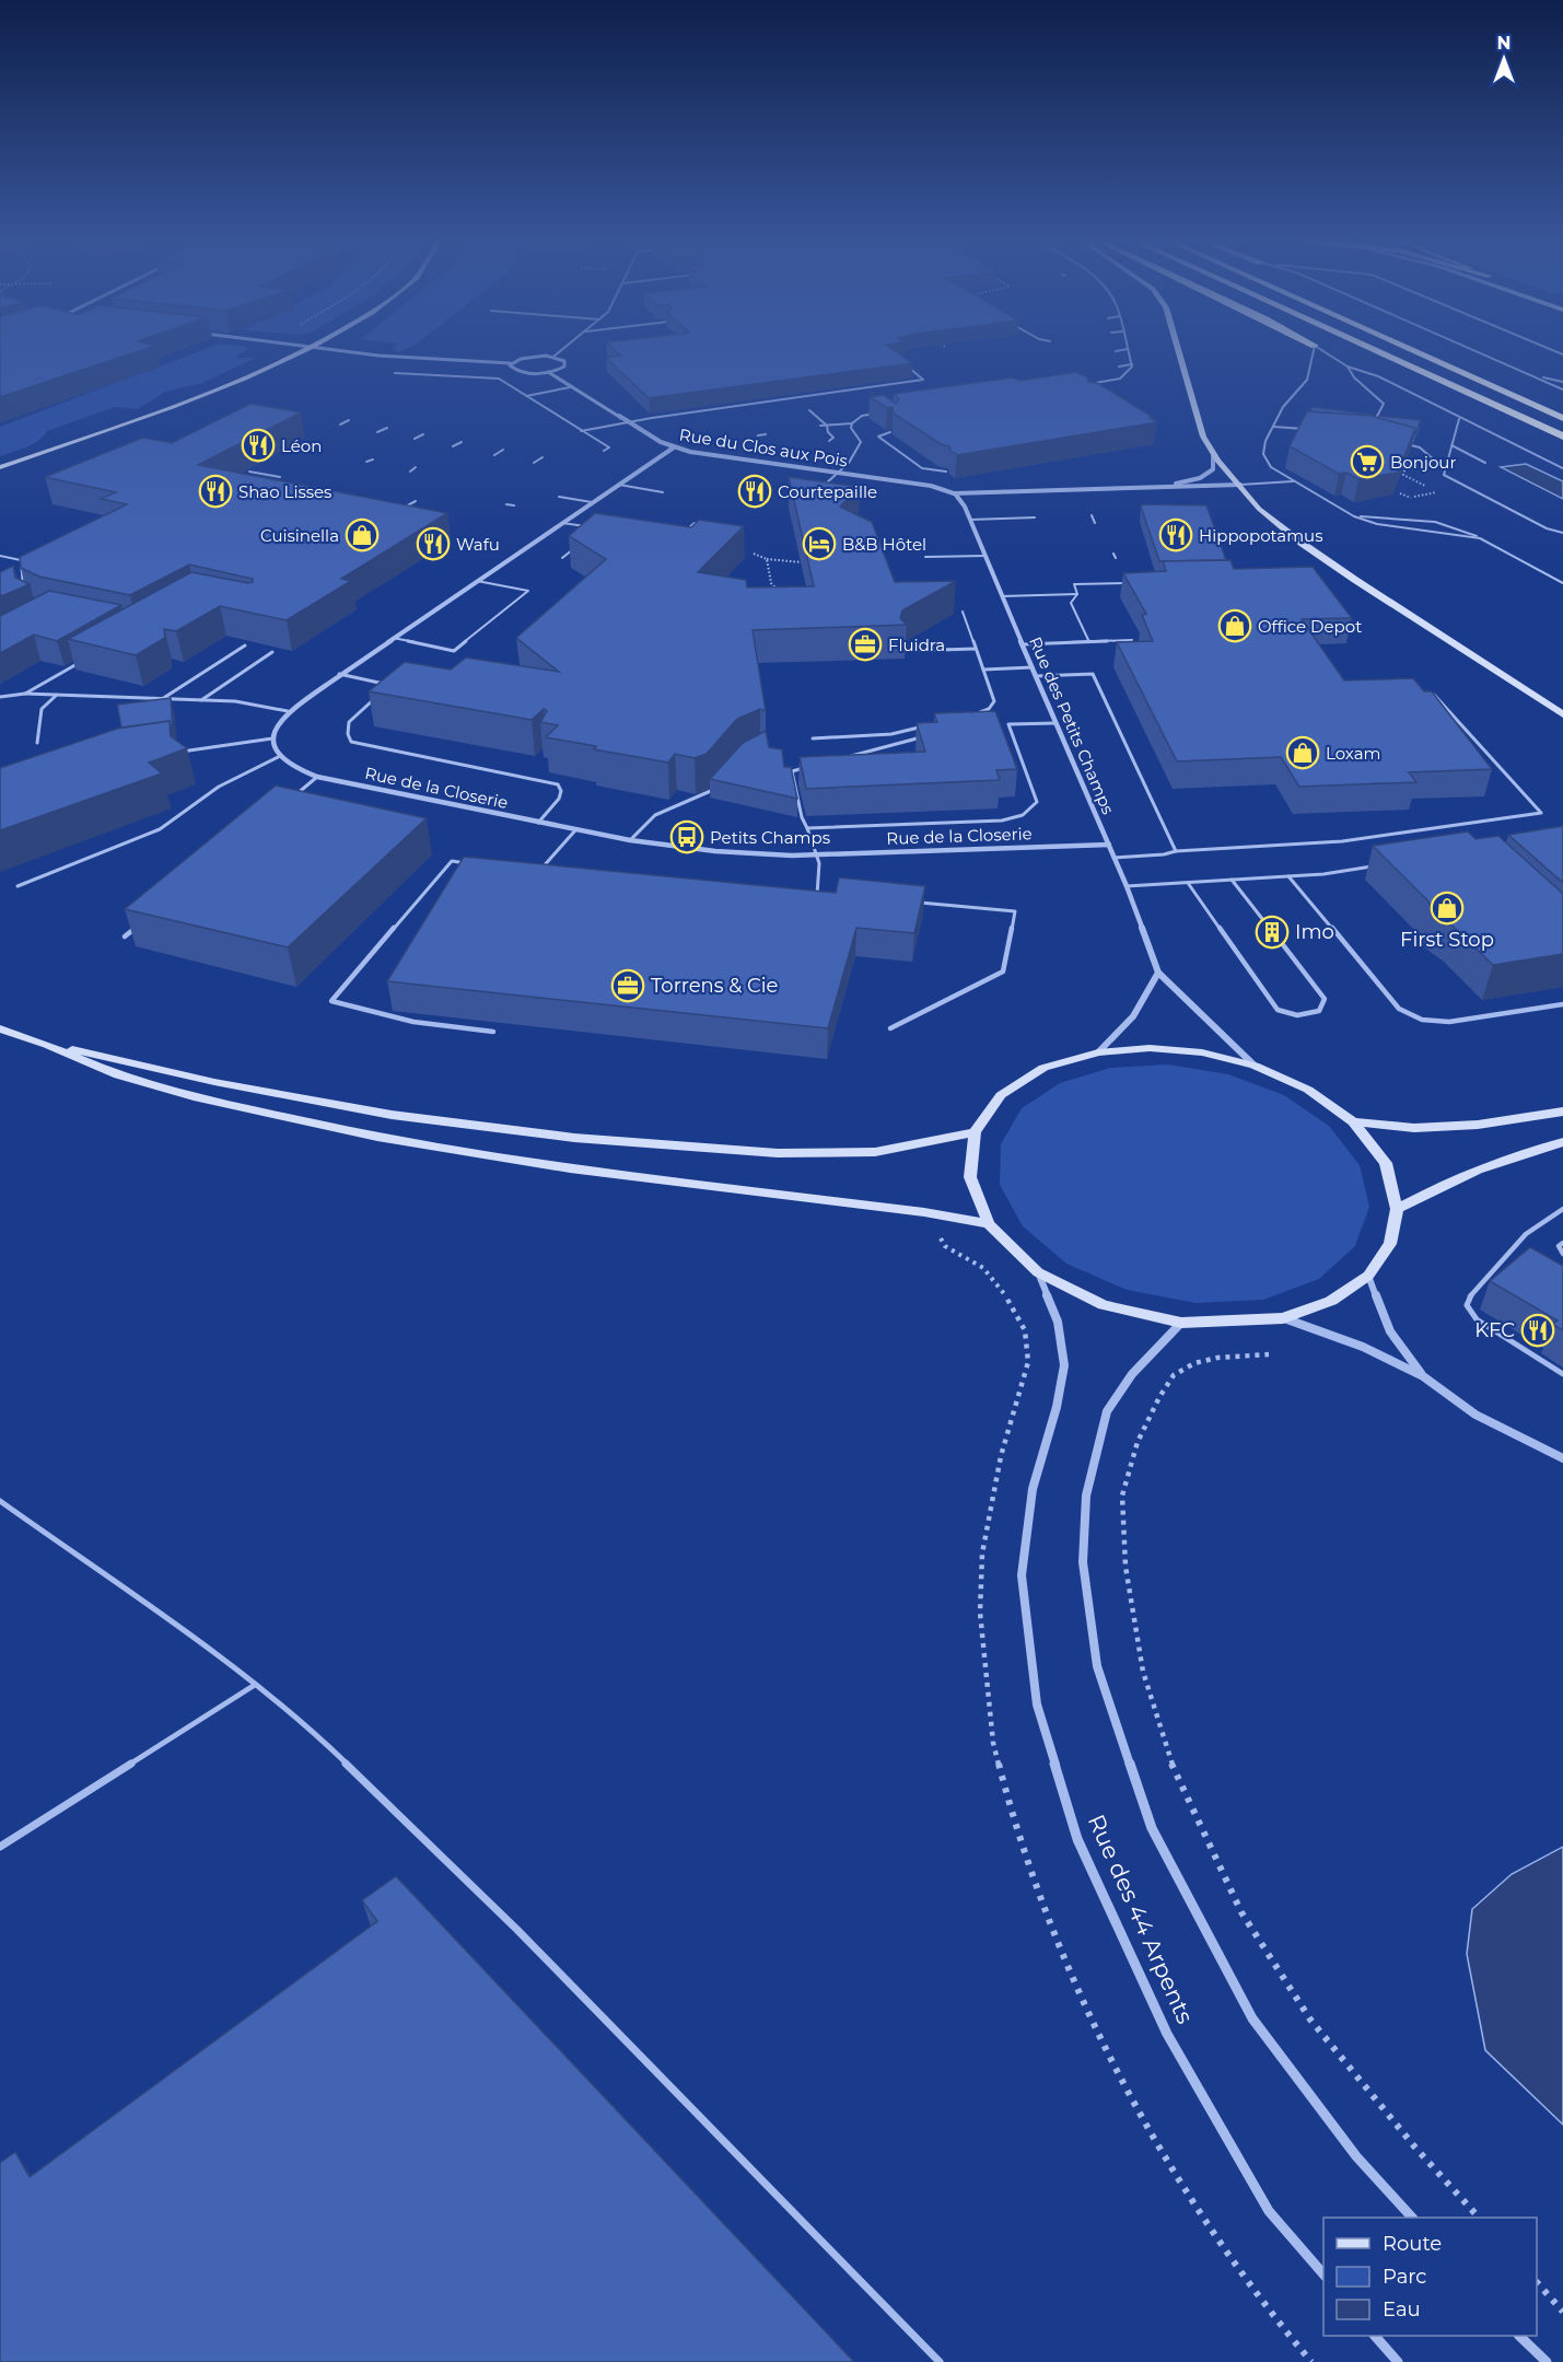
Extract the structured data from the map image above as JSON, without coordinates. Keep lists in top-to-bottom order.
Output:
{
  "streets": {
    "street": [
      "Rue du Clos aux Pois",
      "Rue des Petits Champs",
      "Rue de la Closerie",
      "Rue des 44 Arpents"
    ]
  },
  "crossings": [
    ["Rue du Clos aux Pois", "Rue des Petits Champs"],
    ["Rue des Petits Champs", "Rue de la Closerie"]
  ],
  "places": {
    "restaurant": [
      "Léon",
      "Shao Lisses",
      "Courtepaille",
      "Hippopotamus",
      "Wafu",
      "KFC"
    ],
    "supermarket": ["Bonjour"],
    "shop": [
      "Cuisinella",
      "Office Depot",
      "Loxam",
      "First Stop"
    ],
    "hotel": ["B&B Hôtel"],
    "office": ["Fluidra", "Torrens & Cie"],
    "bus stop": ["Petits Champs"],
    "building": ["Imo"]
  },
  "legend": ["Route", "Parc", "Eau"],
  "north": "top"
}
